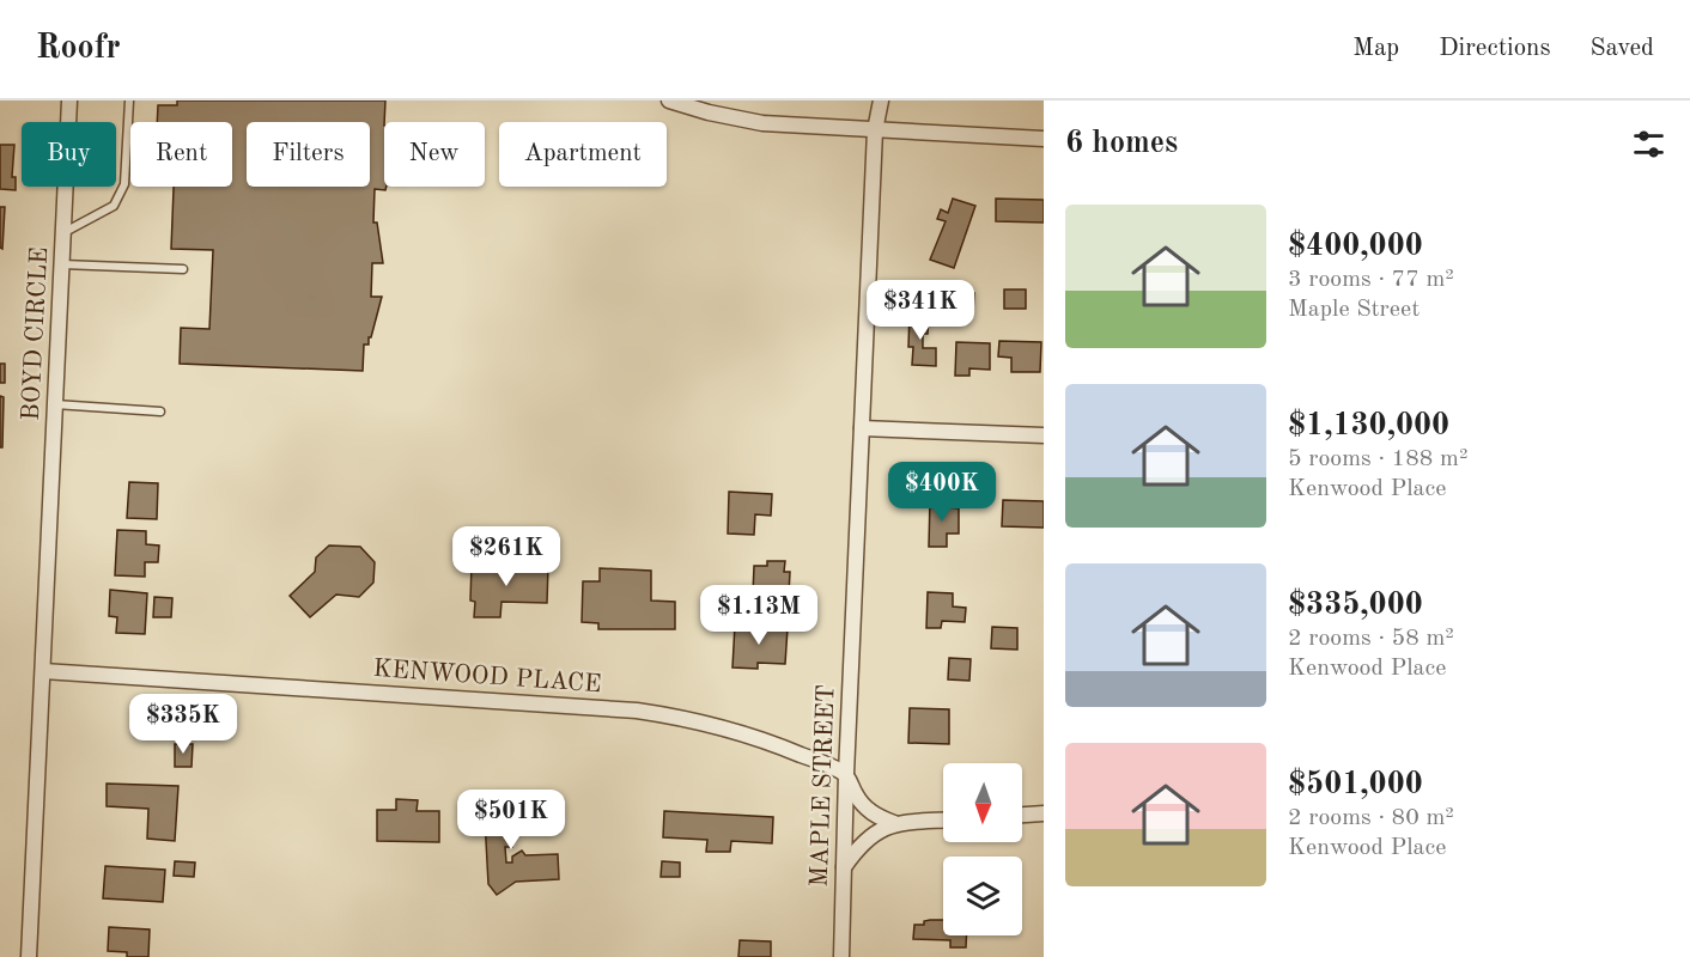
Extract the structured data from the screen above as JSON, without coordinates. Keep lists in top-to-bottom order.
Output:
{
  "streets": {
    "street": ["BOYD CIRCLE", "KENWOOD PLACE", "MAPLE STREET"]
  },
  "crossings": [
    ["BOYD CIRCLE", "KENWOOD PLACE"],
    ["KENWOOD PLACE", "MAPLE STREET"]
  ],
  "north": "bottom",
  "page": {
    "header": "Roofr",
    "nav": ["Map", "Directions", "Saved"],
    "heading": "6 homes",
    "chip": [
      "Buy",
      "Rent",
      "Filters",
      "New",
      "Apartment"
    ],
    "list": [
      {
        "name": "$400,000",
        "note": "3 rooms · 77 m² · Maple Street"
      },
      {
        "name": "$1,130,000",
        "note": "5 rooms · 188 m² · Kenwood Place"
      },
      {
        "name": "$335,000",
        "note": "2 rooms · 58 m² · Kenwood Place"
      },
      {
        "name": "$501,000",
        "note": "2 rooms · 80 m² · Kenwood Place"
      }
    ],
    "price": [
      "$341K",
      "$400K",
      "$261K",
      "$1.13M",
      "$335K",
      "$501K"
    ]
  }
}
